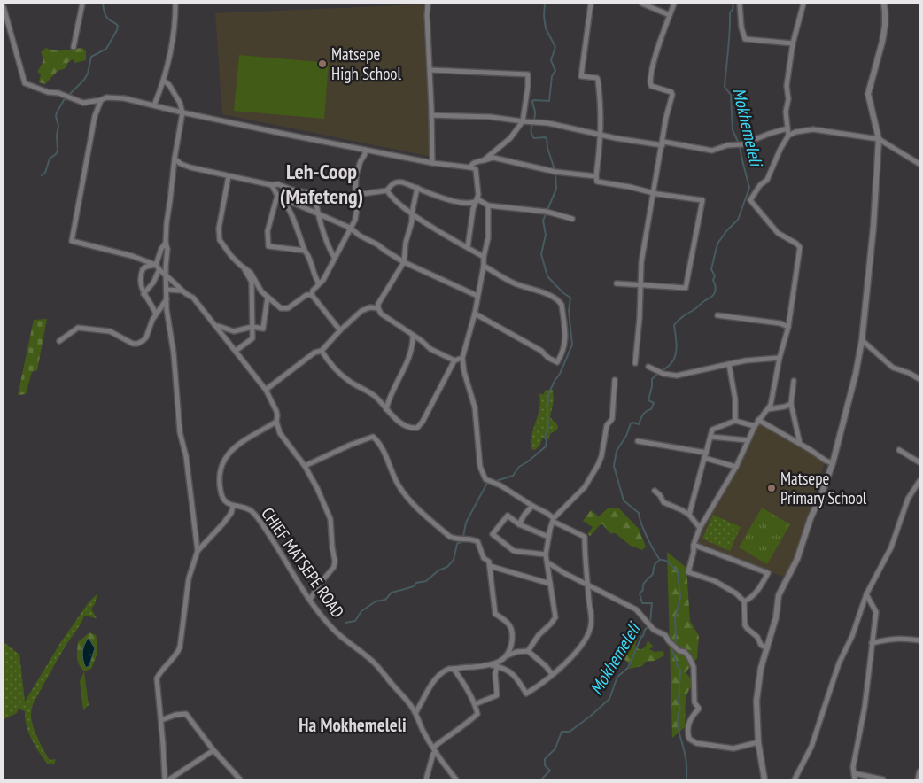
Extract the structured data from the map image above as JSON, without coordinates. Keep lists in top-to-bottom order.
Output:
{
  "streets": {
    "street": ["CHIEF MATSEPE ROAD"]
  },
  "districts": ["Leh-Coop (Mafeteng)", "Ha Mokhemeleli"],
  "water": ["Mokhemeleli"],
  "places": ["Matsepe High School", "Matsepe Primary School"]
}
